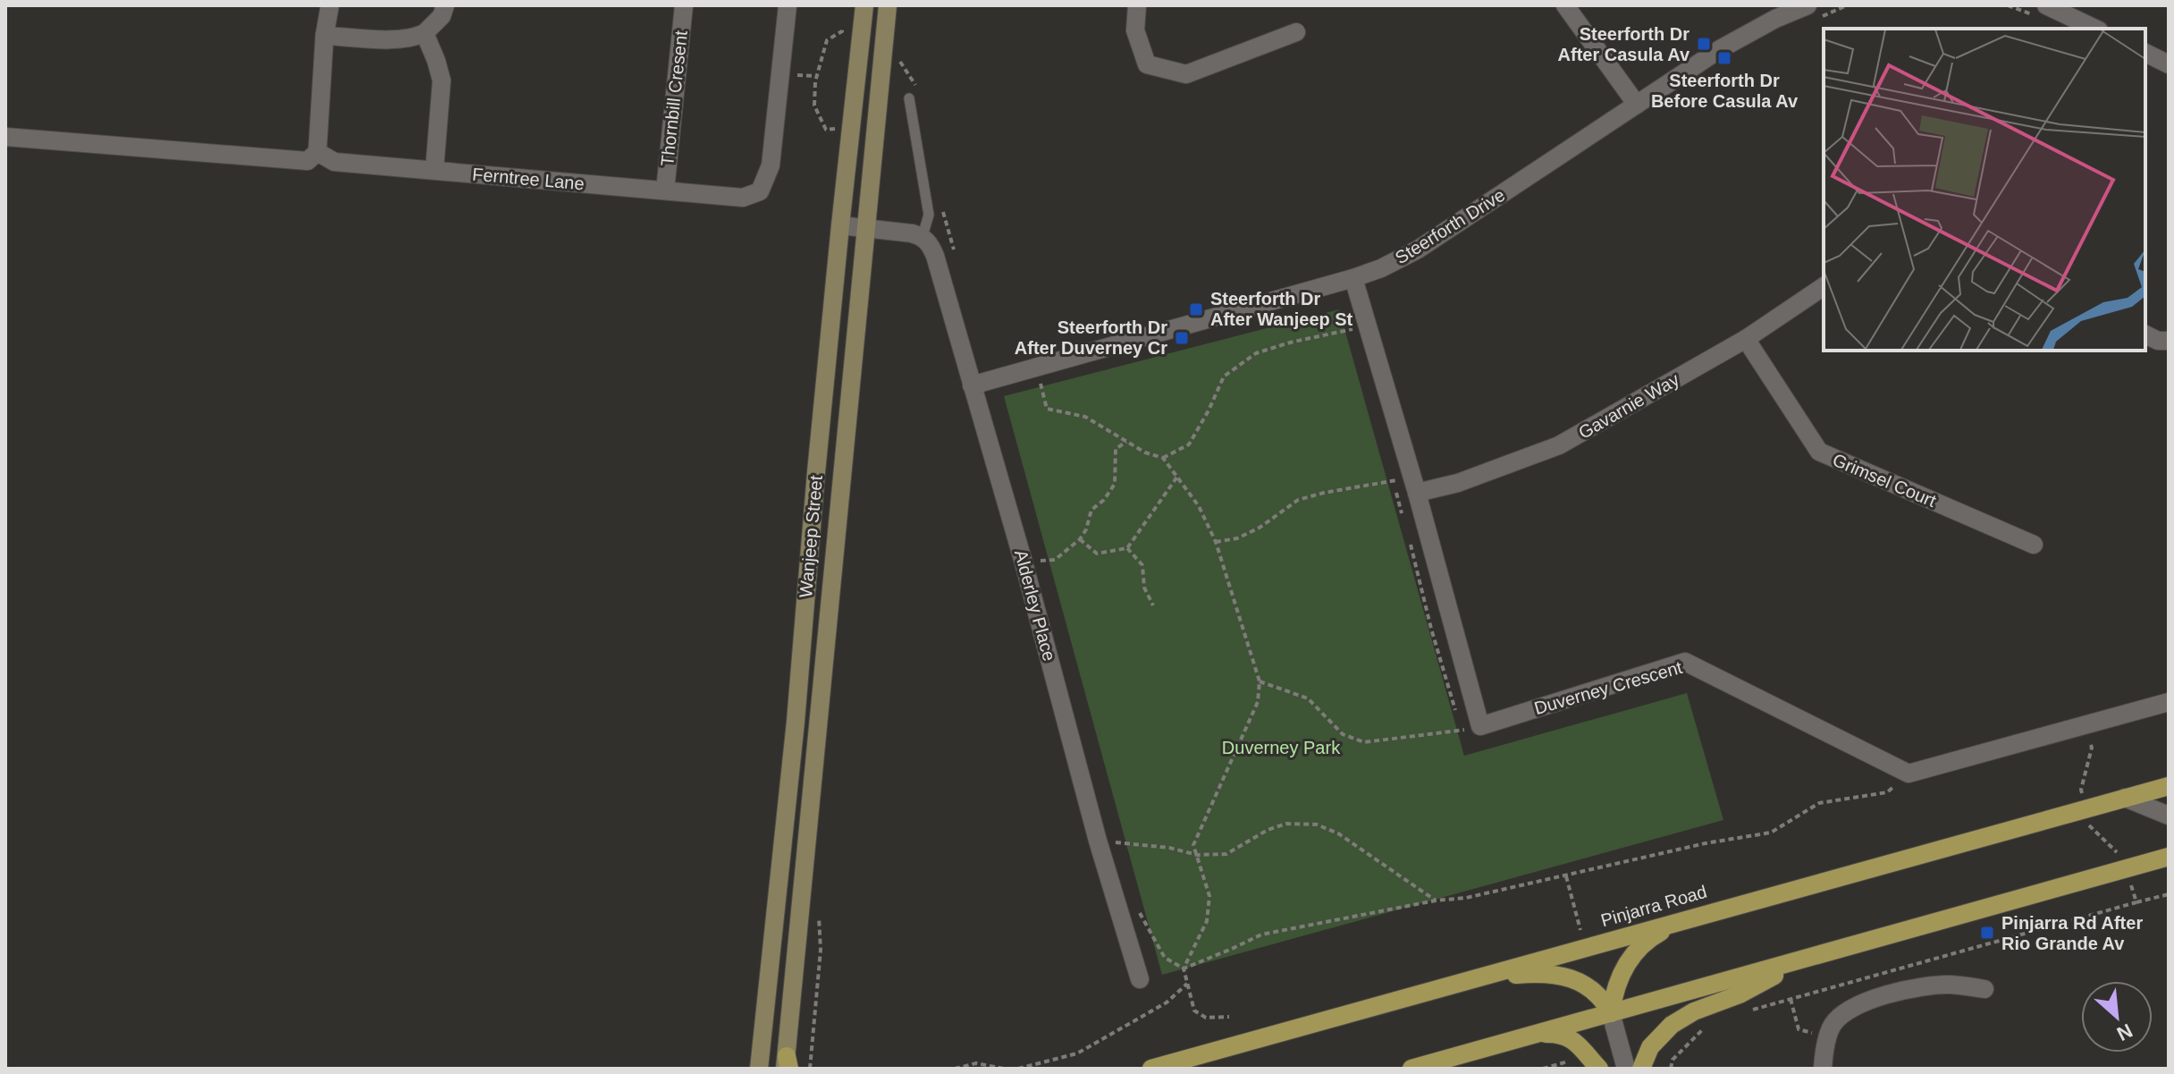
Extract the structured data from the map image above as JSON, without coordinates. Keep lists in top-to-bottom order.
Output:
{
  "streets": {
    "main road": ["Wanjeep Street", "Pinjarra Road"],
    "street": [
      "Thornbill Cresent",
      "Ferntree Lane",
      "Steerforth Drive",
      "Gavarnie Way",
      "Grimsel Court",
      "Alderley Place",
      "Duverney Crescent"
    ]
  },
  "crossings": [
    ["Thornbill Cresent", "Ferntree Lane"],
    ["Steerforth Drive", "Alderley Place"],
    ["Steerforth Drive", "Duverney Crescent"],
    ["Gavarnie Way", "Grimsel Court"],
    ["Gavarnie Way", "Duverney Crescent"]
  ],
  "parks": ["Duverney Park"],
  "places": {
    "transit": [
      "Steerforth Dr After Casula Av",
      "Steerforth Dr Before Casula Av",
      "Steerforth Dr After Wanjeep St",
      "Steerforth Dr After Duverney Cr",
      "Pinjarra Rd After Rio Grande Av"
    ]
  },
  "north": "bottom right"
}
